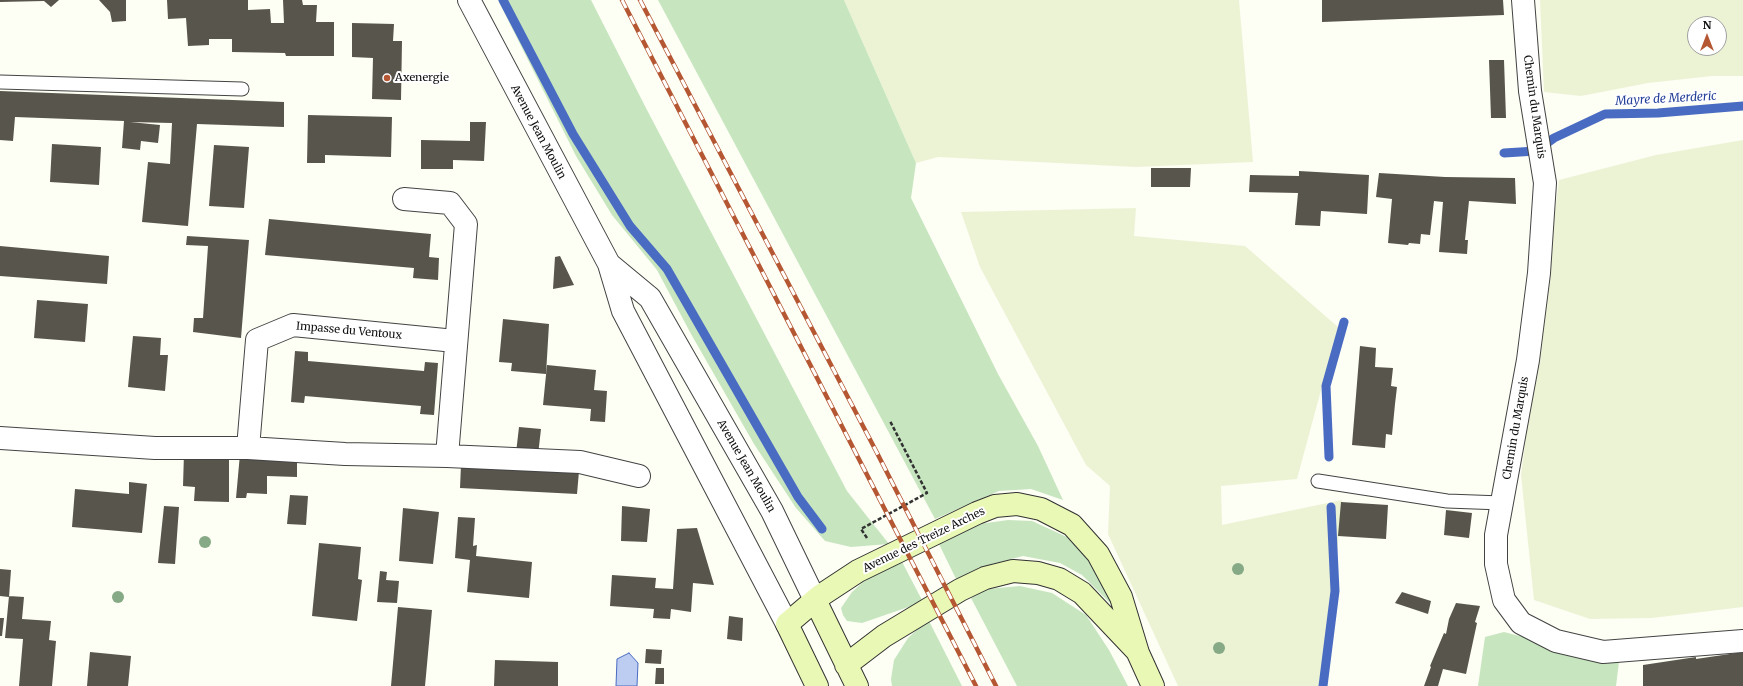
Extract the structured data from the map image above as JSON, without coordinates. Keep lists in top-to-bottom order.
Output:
{
  "streets": {
    "main road": ["Avenue Jean Moulin", "Avenue des Treize Arches"],
    "street": ["Chemin du Marquis", "Impasse du Ventoux"]
  },
  "crossings": [
    ["Avenue Jean Moulin", "Avenue des Treize Arches"]
  ],
  "water": ["Mayre de Merderic"],
  "places": ["Axenergie"],
  "north": "top"
}
